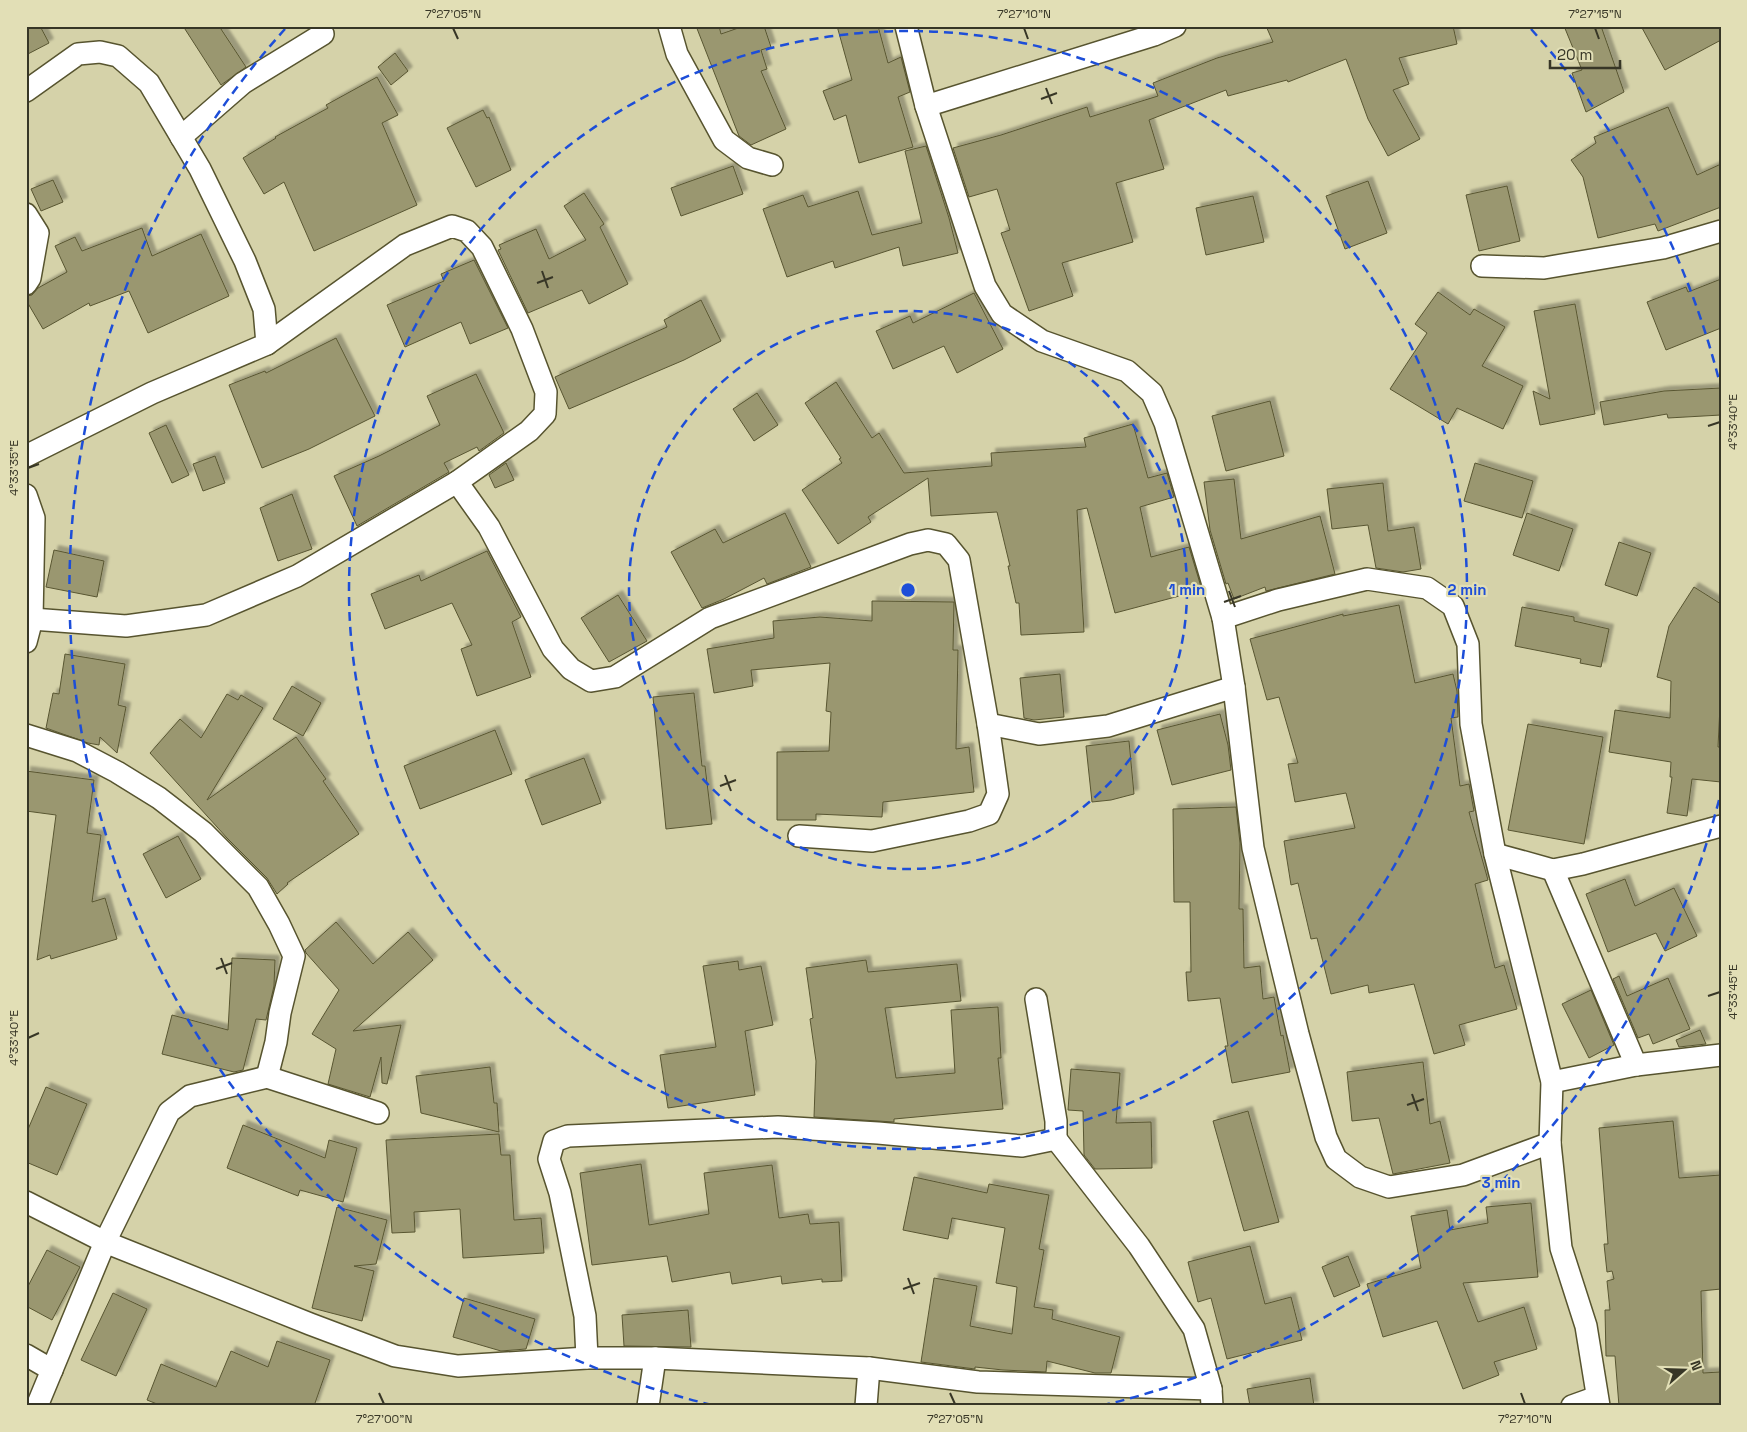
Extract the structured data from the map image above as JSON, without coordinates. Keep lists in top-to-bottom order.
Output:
{
  "scale_bar": "20 m",
  "north": "right",
  "coordinates": [
    "7°27'05\"N",
    "7°27'10\"N",
    "7°27'15\"N",
    "4°33'40\"E",
    "4°33'35\"E",
    "4°33'45\"E",
    "7°27'00\"N"
  ],
  "rings": ["1 min", "2 min", "3 min"]
}
